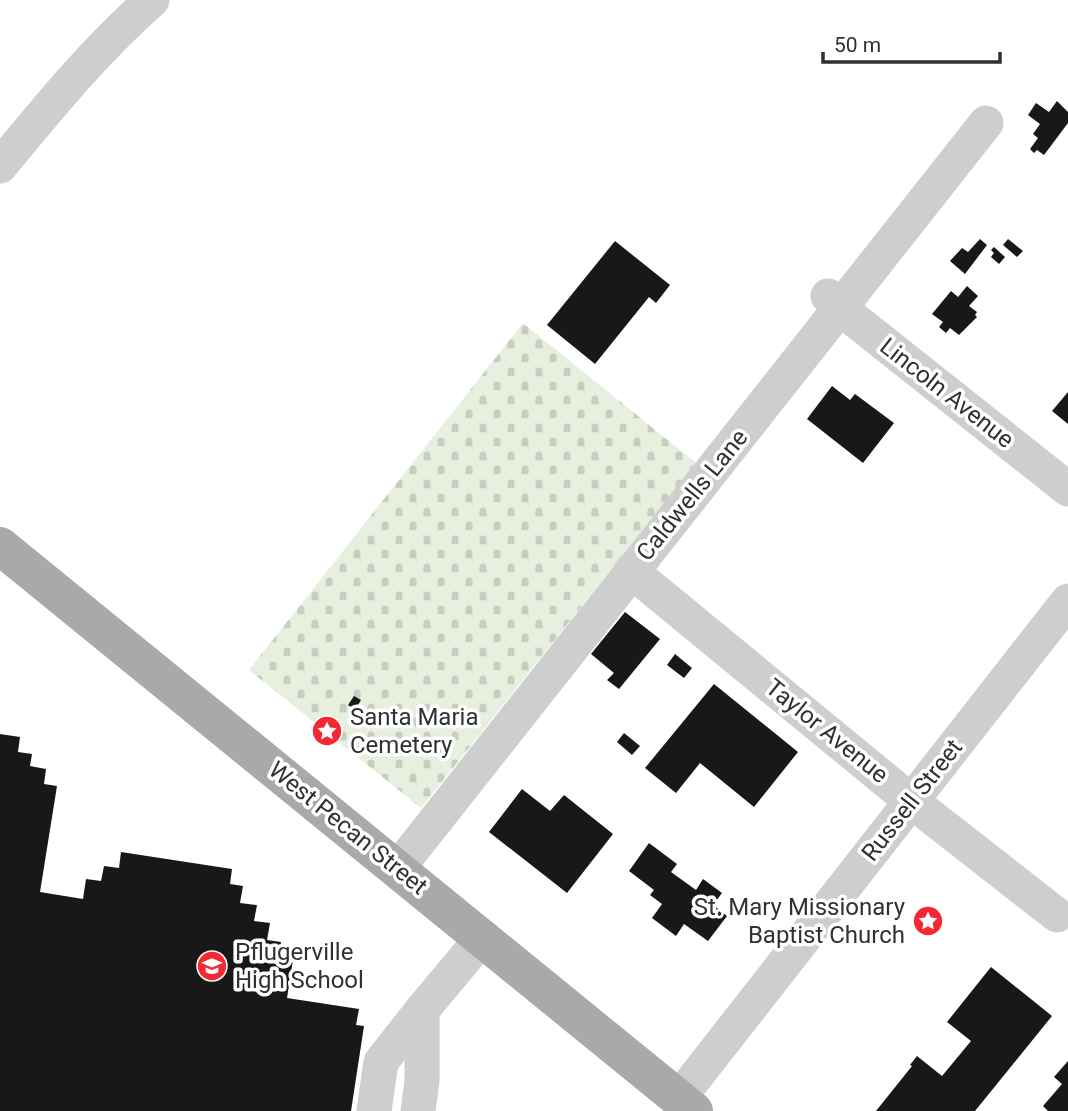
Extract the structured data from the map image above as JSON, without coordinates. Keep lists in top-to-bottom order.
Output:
{
  "streets": {
    "main road": ["West Pecan Street"],
    "street": [
      "Lincoln Avenue",
      "Caldwells Lane",
      "Taylor Avenue",
      "Russell Street"
    ]
  },
  "crossings": [
    ["Lincoln Avenue", "Caldwells Lane"],
    ["Caldwells Lane", "Taylor Avenue"],
    ["Caldwells Lane", "West Pecan Street"],
    ["Taylor Avenue", "Russell Street"],
    ["Russell Street", "West Pecan Street"]
  ],
  "places": {
    "place": ["Santa Maria Cemetery", "St. Mary Missionary Baptist Church"],
    "school or university": ["Pflugerville High School"]
  },
  "scale_bar": "50 m"
}
